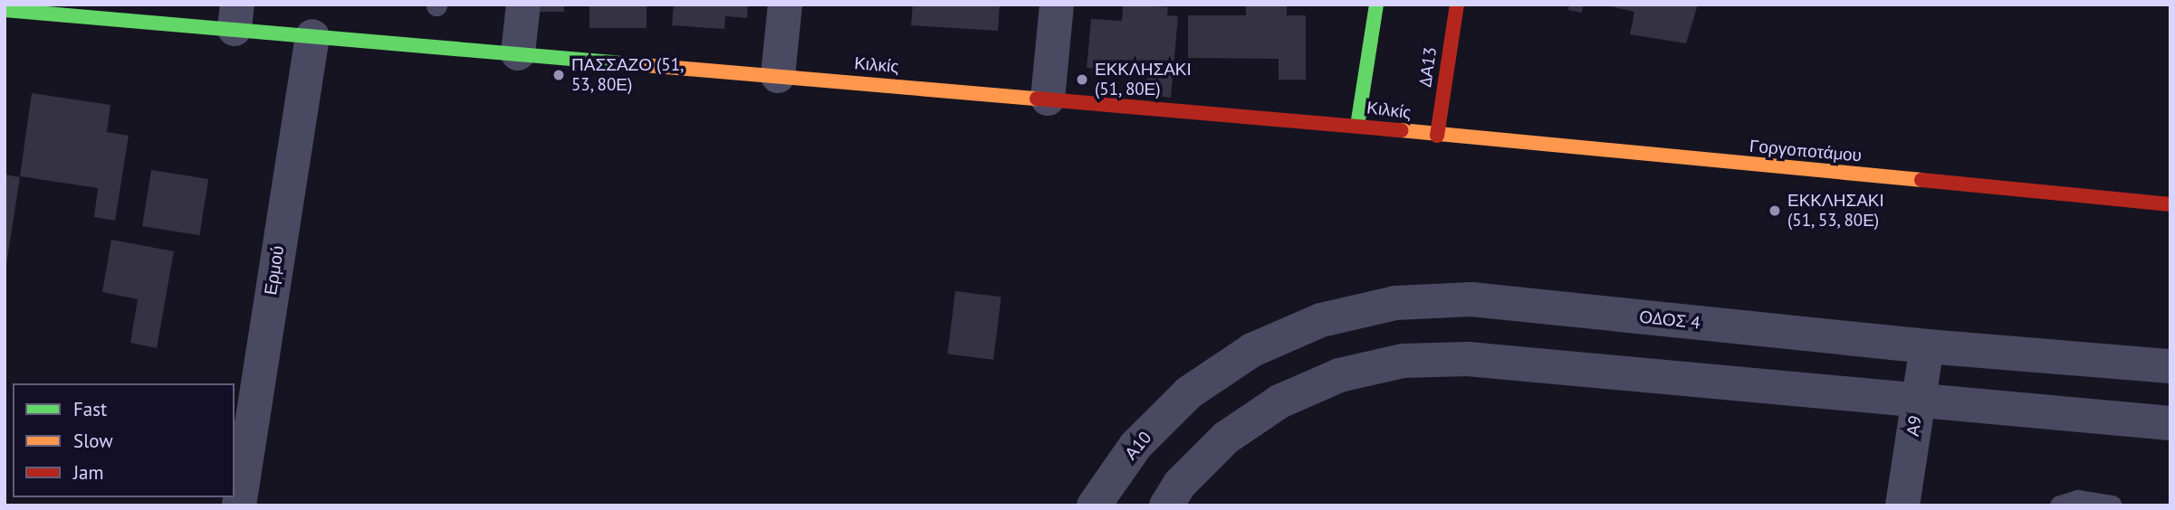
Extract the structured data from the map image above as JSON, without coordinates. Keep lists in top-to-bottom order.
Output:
{
  "streets": {
    "main road": ["Κιλκίς", "ΔΑ13", "Γοργοποτάμου"],
    "street": [
      "Ερμού",
      "ΟΔΟΣ 4",
      "Α9",
      "Α10"
    ]
  },
  "crossings": [
    ["Κιλκίς", "ΔΑ13"],
    ["Κιλκίς", "Γοργοποτάμου"],
    ["Κιλκίς", "Ερμού"],
    ["ΔΑ13", "Γοργοποτάμου"],
    ["ΟΔΟΣ 4", "Α9"],
    ["ΟΔΟΣ 4", "Α10"]
  ],
  "places": ["ΠΑΣΣΑΖΟ (51, 53, 80Ε)", "ΕΚΚΛΗΣΑΚΙ (51, 80Ε)", "ΕΚΚΛΗΣΑΚΙ (51, 53, 80Ε)"],
  "legend": ["Fast", "Slow", "Jam"]
}
